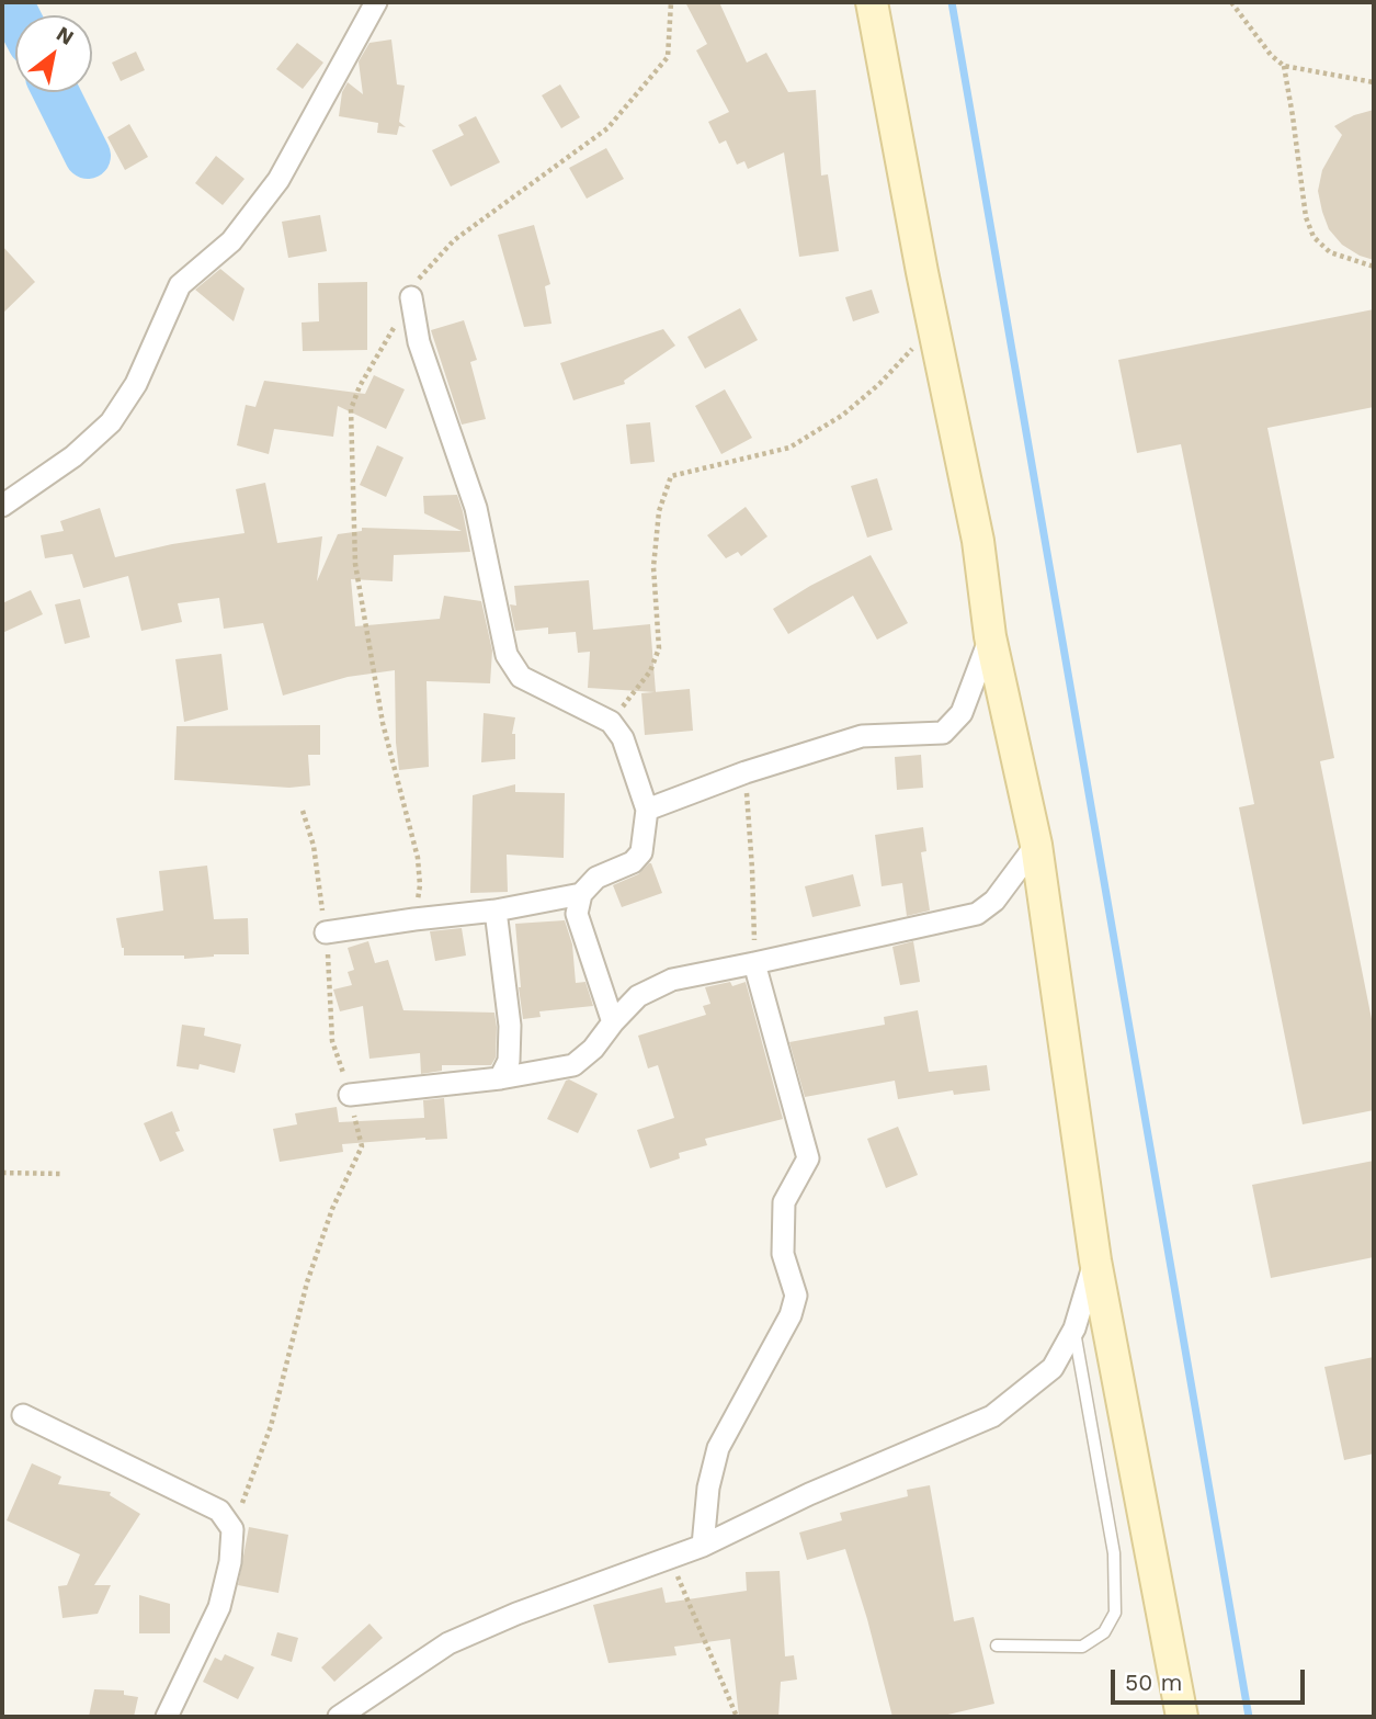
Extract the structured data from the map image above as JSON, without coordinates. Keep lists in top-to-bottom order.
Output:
{
  "scale_bar": "50 m",
  "north": "top right"
}
